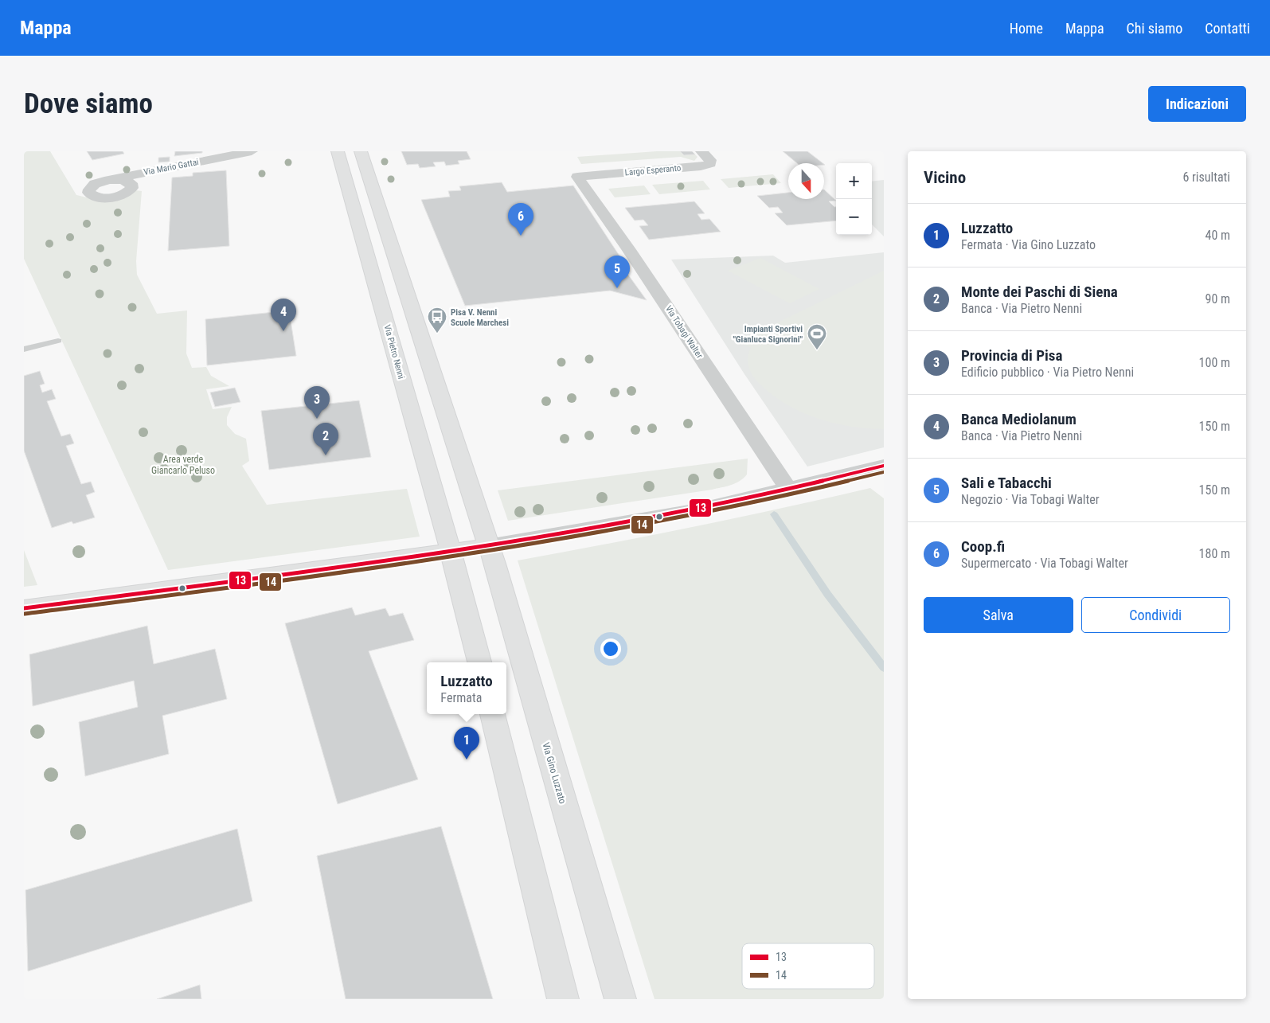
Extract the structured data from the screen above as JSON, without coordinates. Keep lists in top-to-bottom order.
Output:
{
  "streets": {
    "main road": ["Via Pietro Nenni", "Via Gino Luzzato"],
    "street": ["Via Mario Gattai", "Largo Esperanto", "Via Tobagi Walter"]
  },
  "crossings": [
    ["Largo Esperanto", "Via Tobagi Walter"]
  ],
  "parks": ["Area verde Giancarlo Peluso"],
  "places": {
    "bus stop": ["Pisa V. Nenni Scuole Marchesi"],
    "sports": ["Impianti Sportivi \"Gianluca Signorini\""]
  },
  "lines": ["transit line 13", "transit line 14"],
  "legend": ["13", "14"],
  "north": "bottom",
  "page": {
    "header": "Mappa",
    "nav": [
      "Home",
      "Mappa",
      "Chi siamo",
      "Contatti"
    ],
    "buttons": [
      "Indicazioni",
      ["Salva", "Condividi"]
    ],
    "title": "Dove siamo",
    "heading": ["Vicino", "6 risultati"],
    "map_buttons": ["+", "−"],
    "pins": [
      "6",
      "5",
      "4",
      "3",
      "2",
      "1"
    ],
    "list": [
      {
        "mark": "1",
        "name": "Luzzatto",
        "note": "Fermata · Via Gino Luzzato",
        "value": "40 m"
      },
      {
        "mark": "2",
        "name": "Monte dei Paschi di Siena",
        "note": "Banca · Via Pietro Nenni",
        "value": "90 m"
      },
      {
        "mark": "3",
        "name": "Provincia di Pisa",
        "note": "Edificio pubblico · Via Pietro Nenni",
        "value": "100 m"
      },
      {
        "mark": "4",
        "name": "Banca Mediolanum",
        "note": "Banca · Via Pietro Nenni",
        "value": "150 m"
      },
      {
        "mark": "5",
        "name": "Sali e Tabacchi",
        "note": "Negozio · Via Tobagi Walter",
        "value": "150 m"
      },
      {
        "mark": "6",
        "name": "Coop.fi",
        "note": "Supermercato · Via Tobagi Walter",
        "value": "180 m"
      }
    ],
    "popup": ["Luzzatto", "Fermata"]
  }
}
